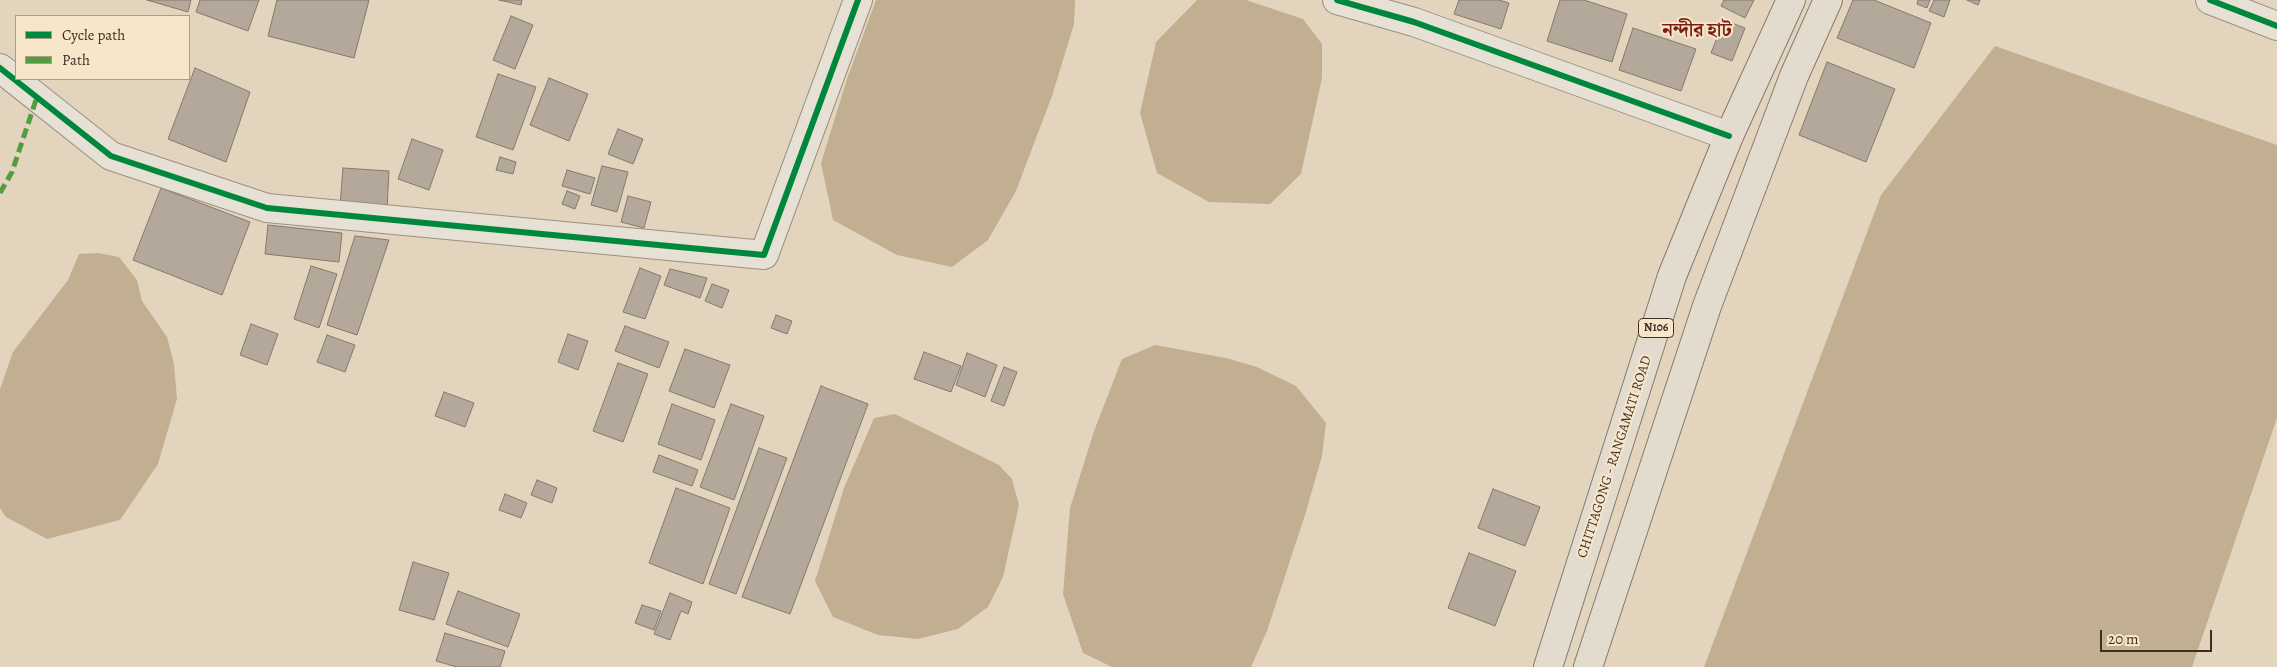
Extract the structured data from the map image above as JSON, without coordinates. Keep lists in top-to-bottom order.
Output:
{
  "streets": {
    "highway": ["N106", "CHITTAGONG - RANGAMATI ROAD"]
  },
  "districts": ["নন্দীর হাট"],
  "legend": ["Cycle path", "Path"],
  "scale_bar": "20 m"
}
